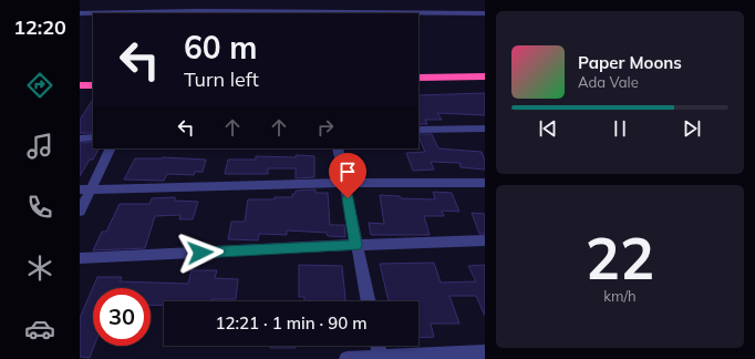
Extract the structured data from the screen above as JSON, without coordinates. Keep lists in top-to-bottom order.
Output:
{
  "page": {
    "tabs": "12:20",
    "turn": ["60 m", "Turn left"],
    "song": ["Paper Moons", "Ada Vale"],
    "tile": ["22", "km/h"],
    "limit": "30",
    "trip": "12:21 · 1 min · 90 m"
  }
}
